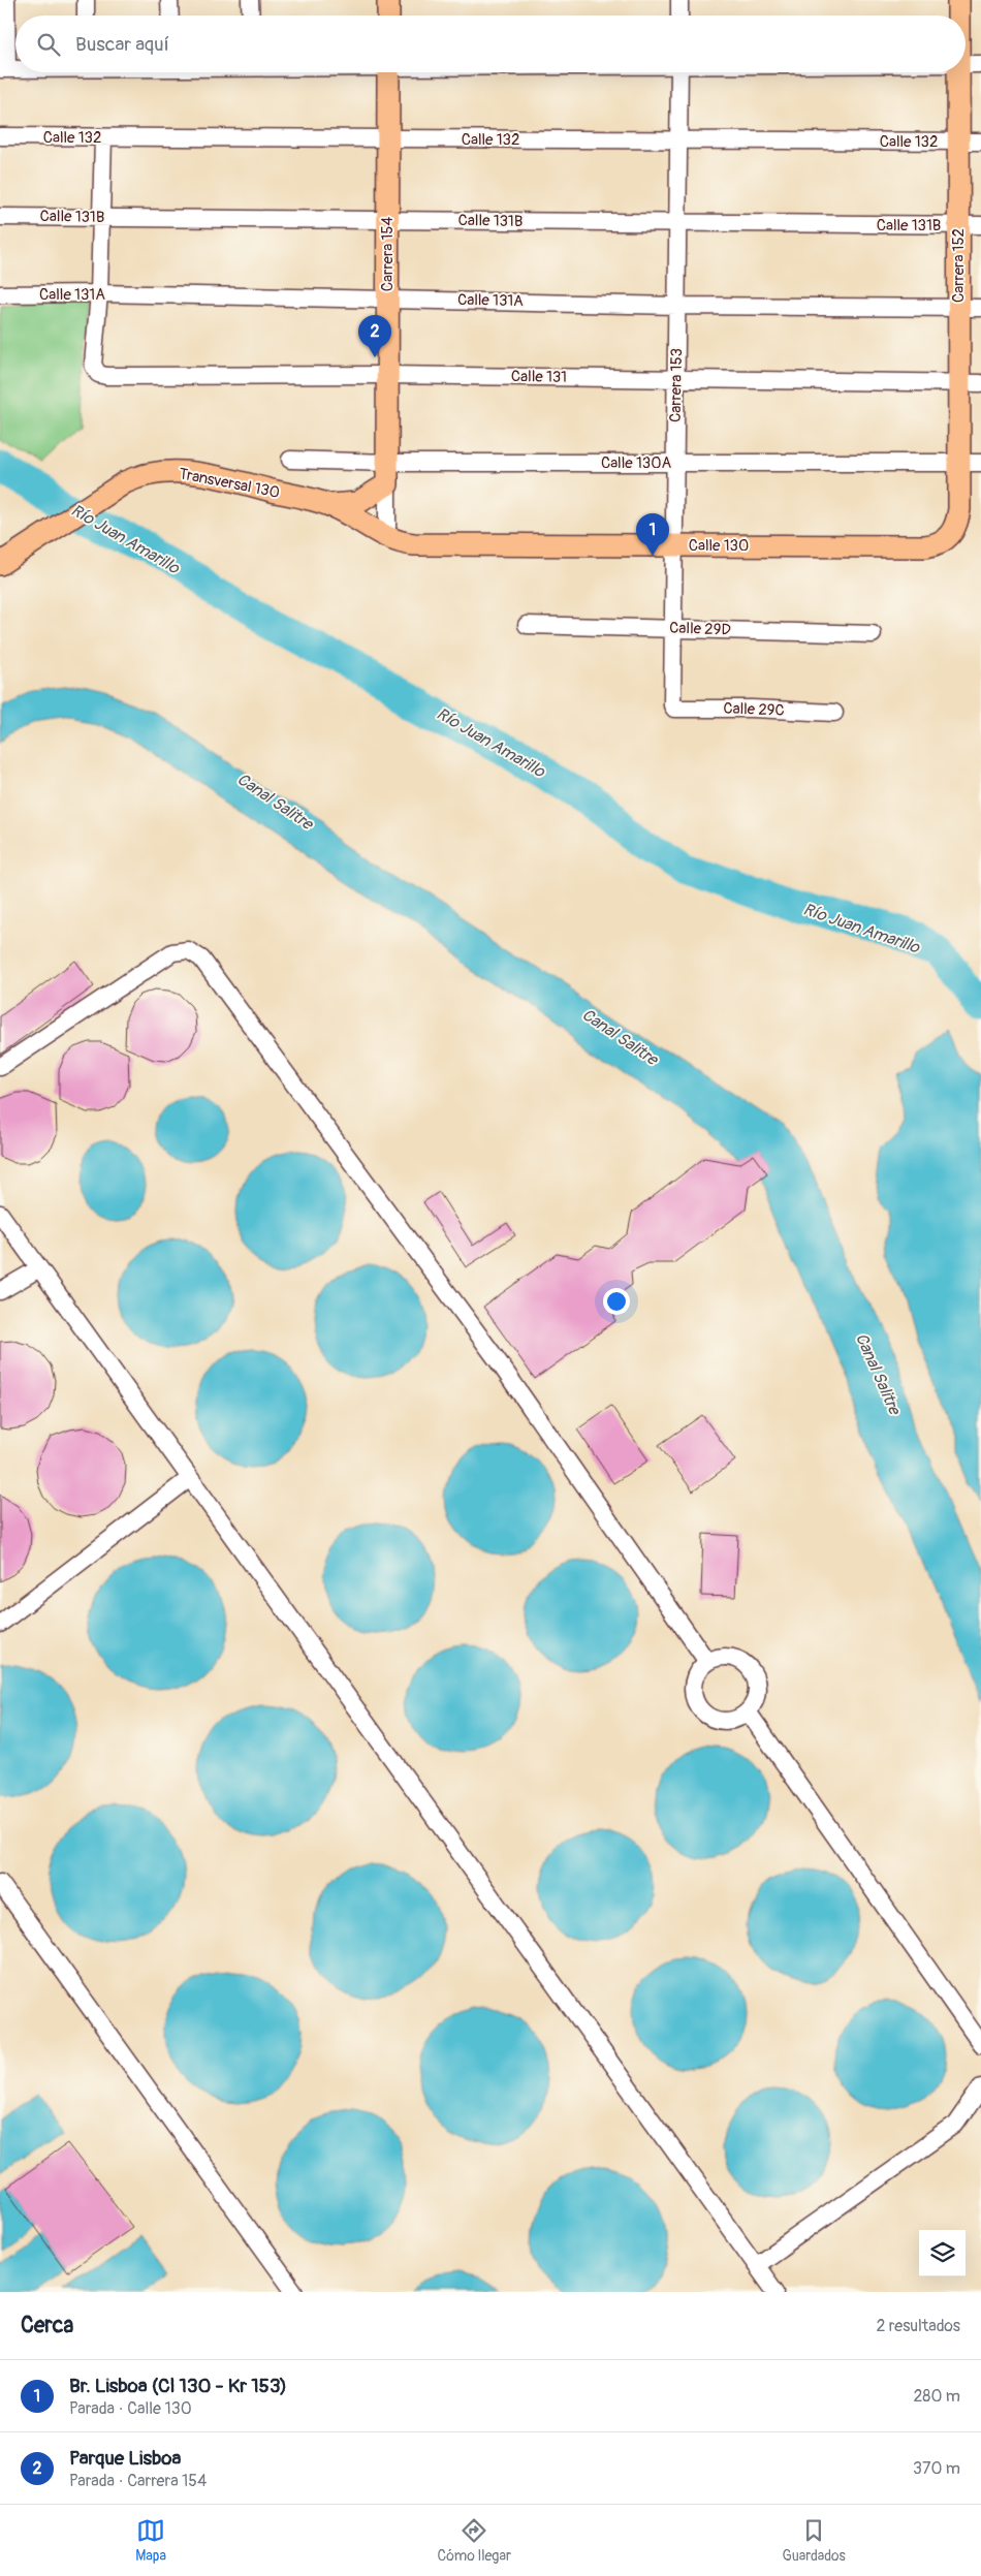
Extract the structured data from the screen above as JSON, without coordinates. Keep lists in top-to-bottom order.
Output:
{
  "streets": {
    "main road": [
      "Carrera 154",
      "Carrera 152",
      "Transversal 130",
      "Calle 130"
    ],
    "street": [
      "Calle 132",
      "Calle 131B",
      "Calle 131A",
      "Calle 131",
      "Carrera 153",
      "Calle 130A",
      "Calle 29D",
      "Calle 29C"
    ]
  },
  "crossings": [
    ["Calle 132", "Carrera 154"],
    ["Calle 132", "Carrera 152"],
    ["Calle 132", "Carrera 153"],
    ["Calle 131B", "Carrera 154"],
    ["Calle 131B", "Carrera 152"],
    ["Calle 131B", "Carrera 153"],
    ["Carrera 154", "Calle 131A"],
    ["Carrera 154", "Calle 131"],
    ["Carrera 154", "Calle 130A"],
    ["Carrera 154", "Transversal 130"],
    ["Carrera 154", "Calle 130"],
    ["Carrera 152", "Calle 131A"],
    ["Carrera 152", "Calle 131"],
    ["Carrera 152", "Calle 130A"],
    ["Carrera 152", "Calle 130"],
    ["Calle 131A", "Calle 131"],
    ["Calle 131A", "Carrera 153"],
    ["Calle 131", "Carrera 153"],
    ["Carrera 153", "Calle 130A"],
    ["Carrera 153", "Calle 130"],
    ["Carrera 153", "Calle 29D"],
    ["Carrera 153", "Calle 29C"],
    ["Calle 130A", "Transversal 130"],
    ["Transversal 130", "Calle 130"]
  ],
  "water": ["Río Juan Amarillo", "Canal Salitre"],
  "page": {
    "search": "Buscar aquí",
    "pins": ["2", "1"],
    "heading": ["Cerca", "2 resultados"],
    "list": [
      {
        "mark": "1",
        "name": "Br. Lisboa (Cl 130 - Kr 153)",
        "note": "Parada · Calle 130",
        "value": "280 m"
      },
      {
        "mark": "2",
        "name": "Parque Lisboa",
        "note": "Parada · Carrera 154",
        "value": "370 m"
      }
    ],
    "nav": ["Mapa", "Cómo llegar", "Guardados"]
  }
}
